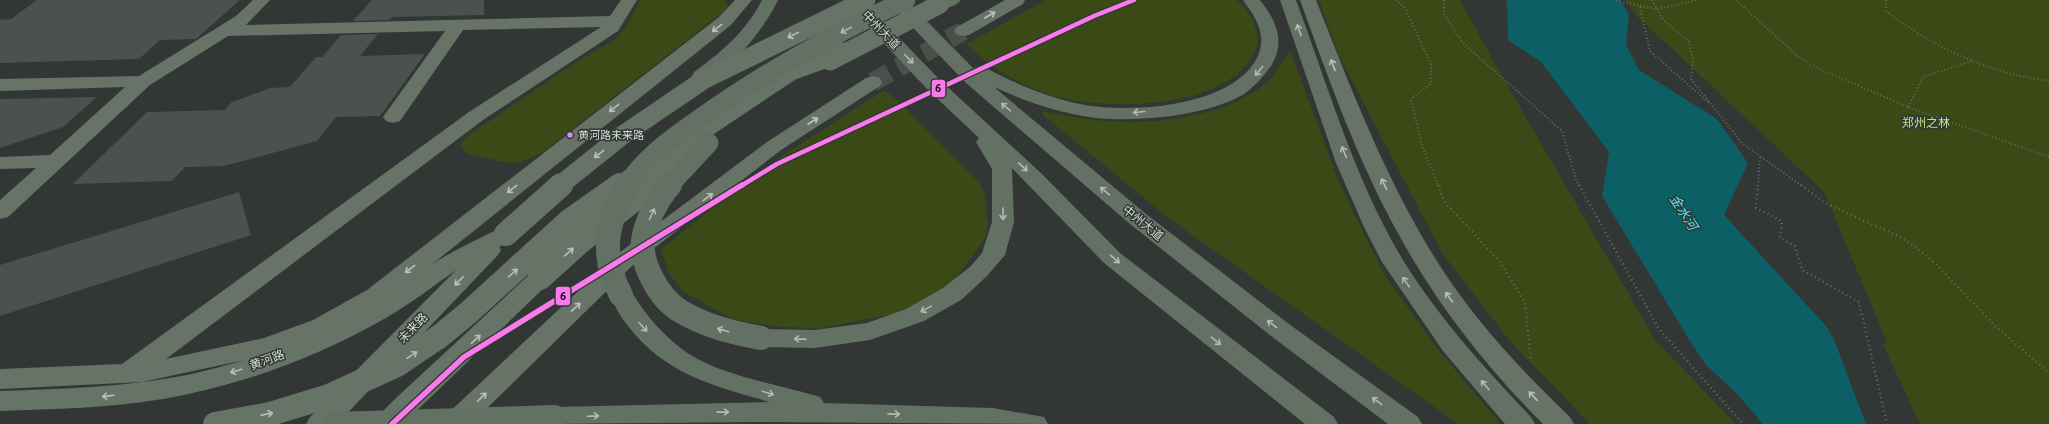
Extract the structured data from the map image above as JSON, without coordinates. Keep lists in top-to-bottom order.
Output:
{
  "streets": {
    "highway": ["中州大道"],
    "main road": ["未来路", "黄河路"]
  },
  "crossings": [
    ["未来路", "黄河路"]
  ],
  "water": ["金水河"],
  "parks": ["郑州之林"],
  "places": ["黄河路未来路"],
  "lines": ["transit line 6"]
}
